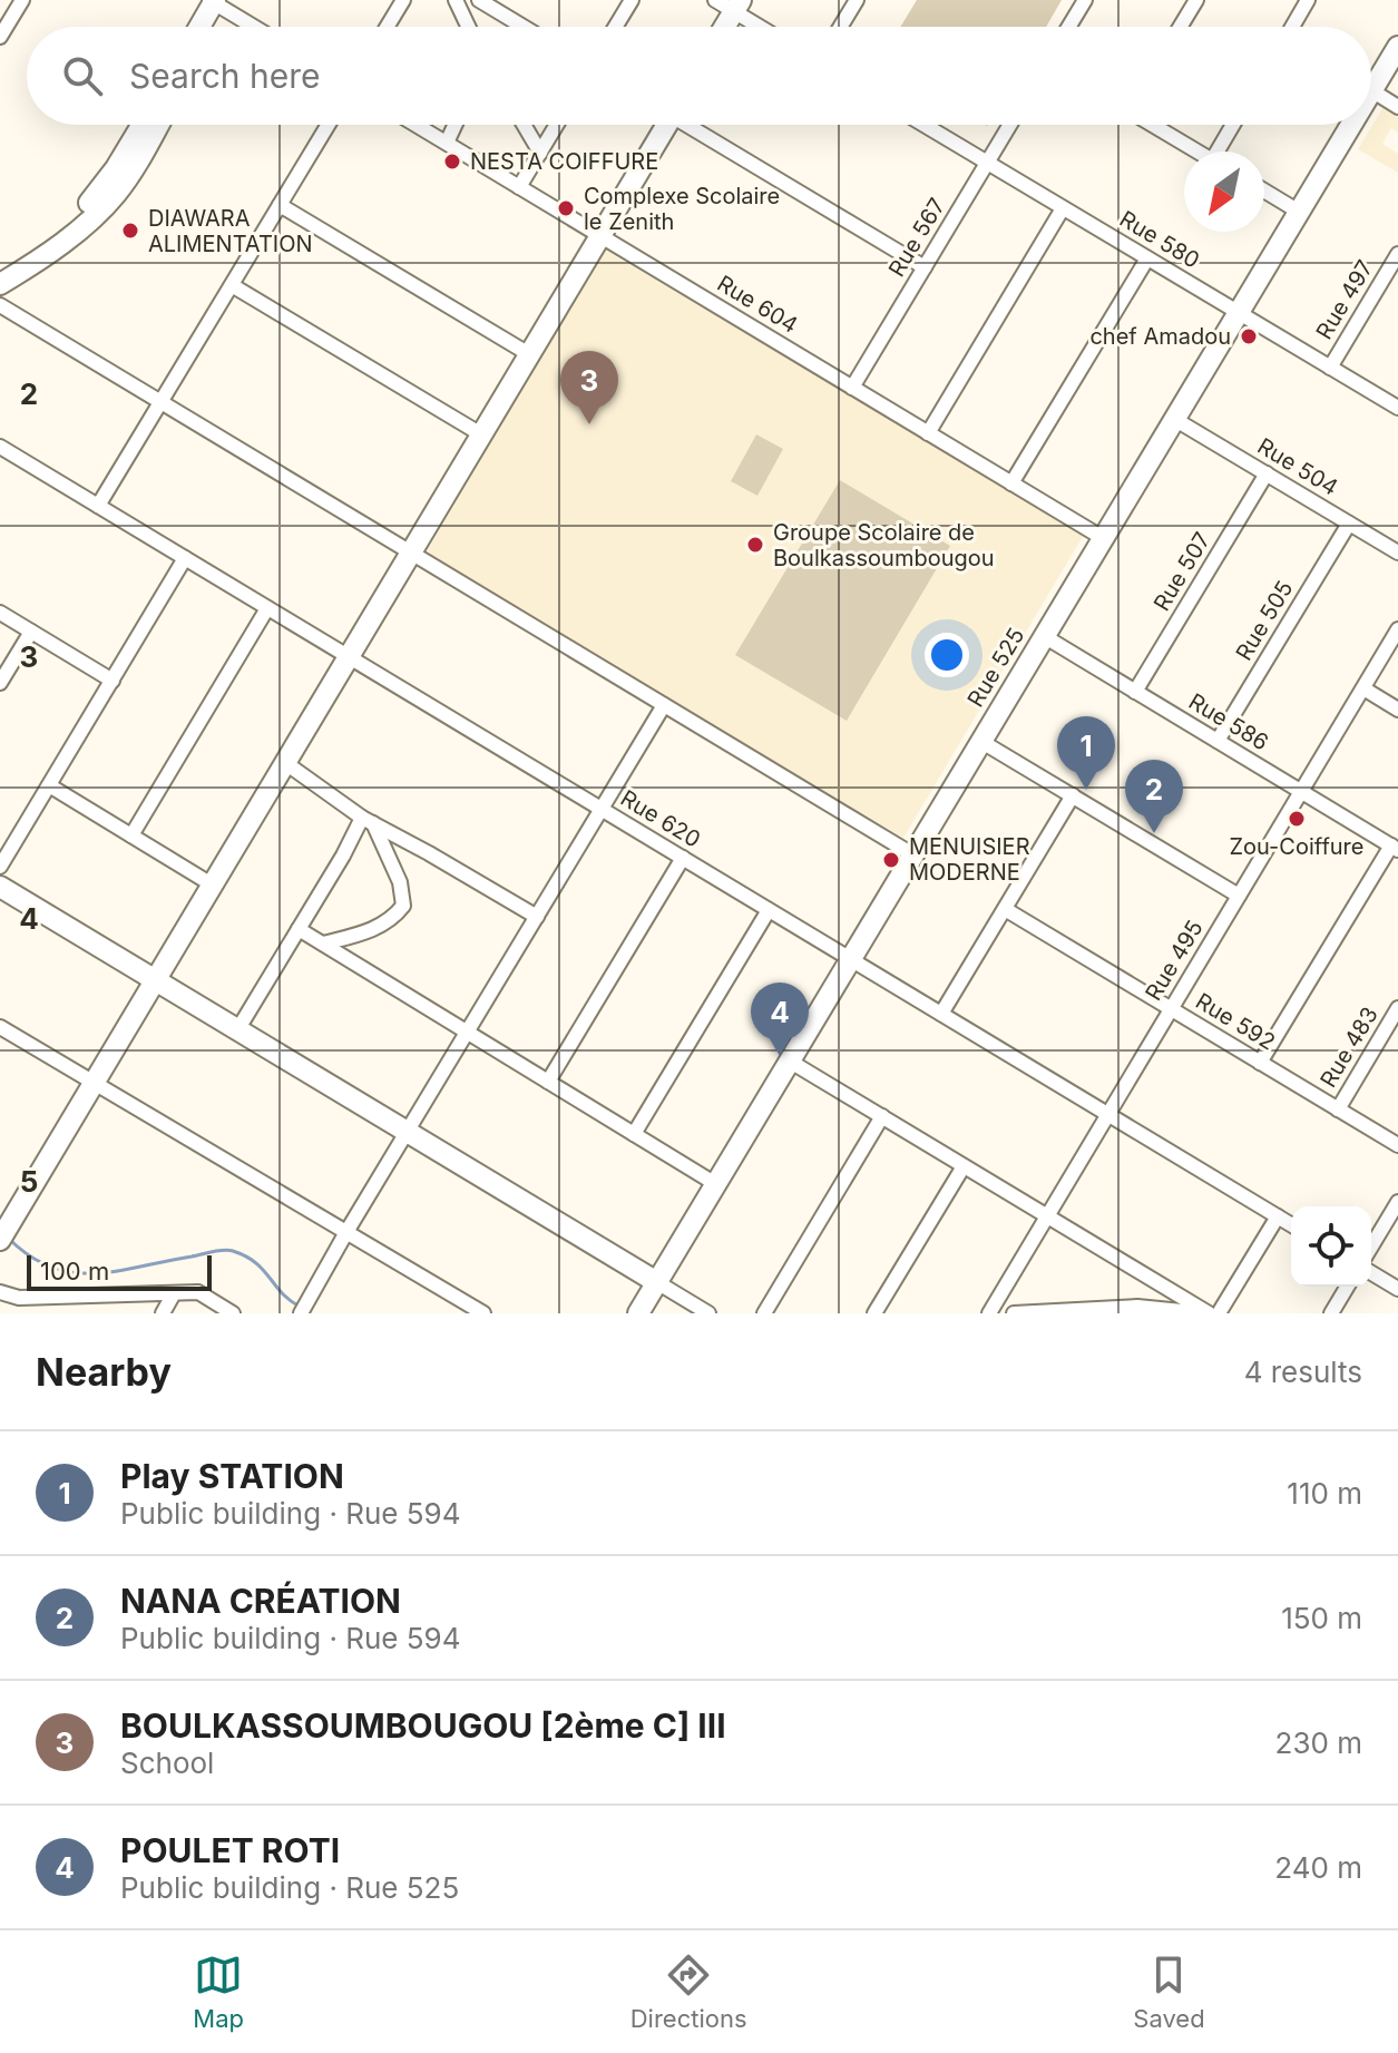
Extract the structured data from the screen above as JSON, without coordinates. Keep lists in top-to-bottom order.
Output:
{
  "streets": {
    "street": [
      "Rue 567",
      "Rue 580",
      "Rue 497",
      "Rue 604",
      "Rue 504",
      "Rue 507",
      "Rue 505",
      "Rue 525",
      "Rue 586",
      "Rue 620",
      "Rue 495",
      "Rue 592",
      "Rue 483"
    ]
  },
  "crossings": [
    ["Rue 567", "Rue 580"],
    ["Rue 567", "Rue 604"],
    ["Rue 580", "Rue 497"],
    ["Rue 580", "Rue 525"],
    ["Rue 604", "Rue 525"],
    ["Rue 504", "Rue 507"],
    ["Rue 504", "Rue 505"],
    ["Rue 504", "Rue 525"],
    ["Rue 507", "Rue 586"],
    ["Rue 505", "Rue 586"],
    ["Rue 525", "Rue 586"],
    ["Rue 525", "Rue 620"],
    ["Rue 586", "Rue 495"],
    ["Rue 586", "Rue 592"],
    ["Rue 620", "Rue 495"],
    ["Rue 495", "Rue 592"],
    ["Rue 592", "Rue 483"]
  ],
  "places": [
    "NESTA COIFFURE",
    "Complexe Scolaire le Zenith",
    "DIAWARA ALIMENTATION",
    "chef Amadou",
    "Groupe Scolaire de Boulkassoumbougou",
    "Zou-Coiffure",
    "MENUISIER MODERNE"
  ],
  "scale_bar": "100 m",
  "north": "bottom left",
  "page": {
    "search": "Search here",
    "pins": [
      "3",
      "1",
      "2",
      "4"
    ],
    "scale": "100 m",
    "heading": ["Nearby", "4 results"],
    "list": [
      {
        "mark": "1",
        "name": "Play STATION",
        "note": "Public building · Rue 594",
        "value": "110 m"
      },
      {
        "mark": "2",
        "name": "NANA CRÉATION",
        "note": "Public building · Rue 594",
        "value": "150 m"
      },
      {
        "mark": "3",
        "name": "BOULKASSOUMBOUGOU [2ème C] III",
        "note": "School",
        "value": "230 m"
      },
      {
        "mark": "4",
        "name": "POULET ROTI",
        "note": "Public building · Rue 525",
        "value": "240 m"
      }
    ],
    "nav": ["Map", "Directions", "Saved"]
  },
  "grid": {
    "rows": [
      "2",
      "3",
      "4",
      "5"
    ]
  }
}
